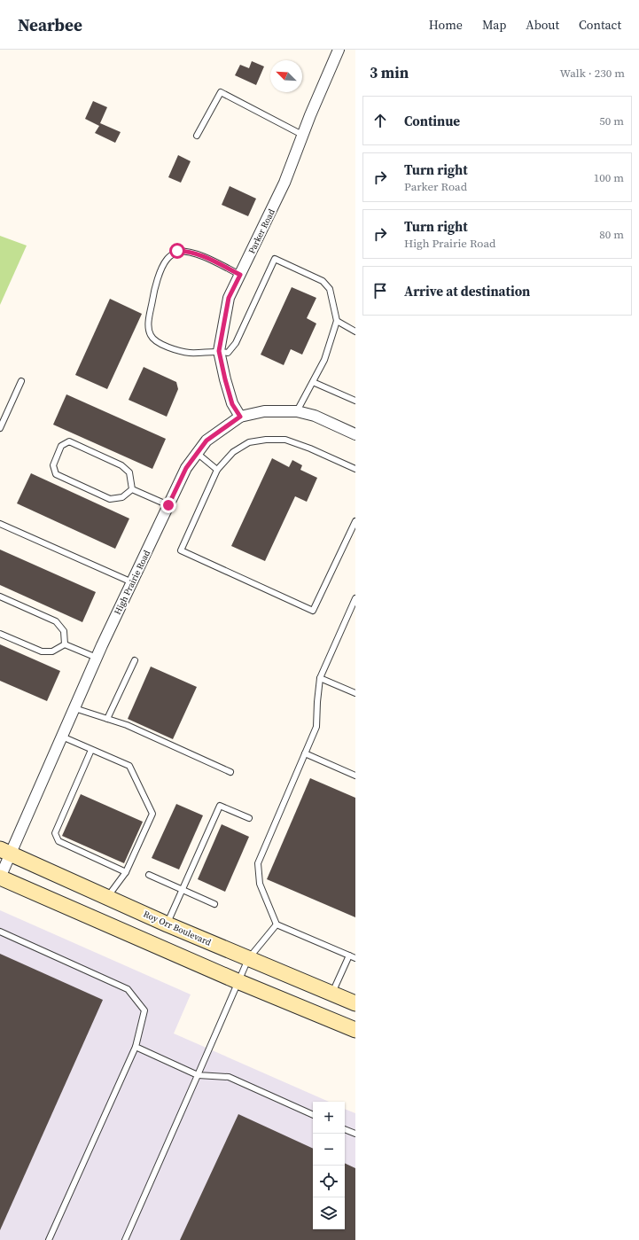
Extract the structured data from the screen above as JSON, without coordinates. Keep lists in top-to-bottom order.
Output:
{
  "streets": {
    "main road": ["Roy Orr Boulevard"],
    "street": ["Parker Road", "High Prairie Road"]
  },
  "crossings": [
    ["Parker Road", "High Prairie Road"],
    ["High Prairie Road", "Roy Orr Boulevard"]
  ],
  "north": "top left",
  "page": {
    "header": "Nearbee",
    "nav": [
      "Home",
      "Map",
      "About",
      "Contact"
    ],
    "heading": ["3 min", "Walk · 230 m"],
    "list": [
      ["Continue", "50 m"],
      ["Turn right", "Parker Road", "100 m"],
      ["Turn right", "High Prairie Road", "80 m"],
      "Arrive at destination"
    ],
    "map_buttons": ["+", "−"]
  }
}
